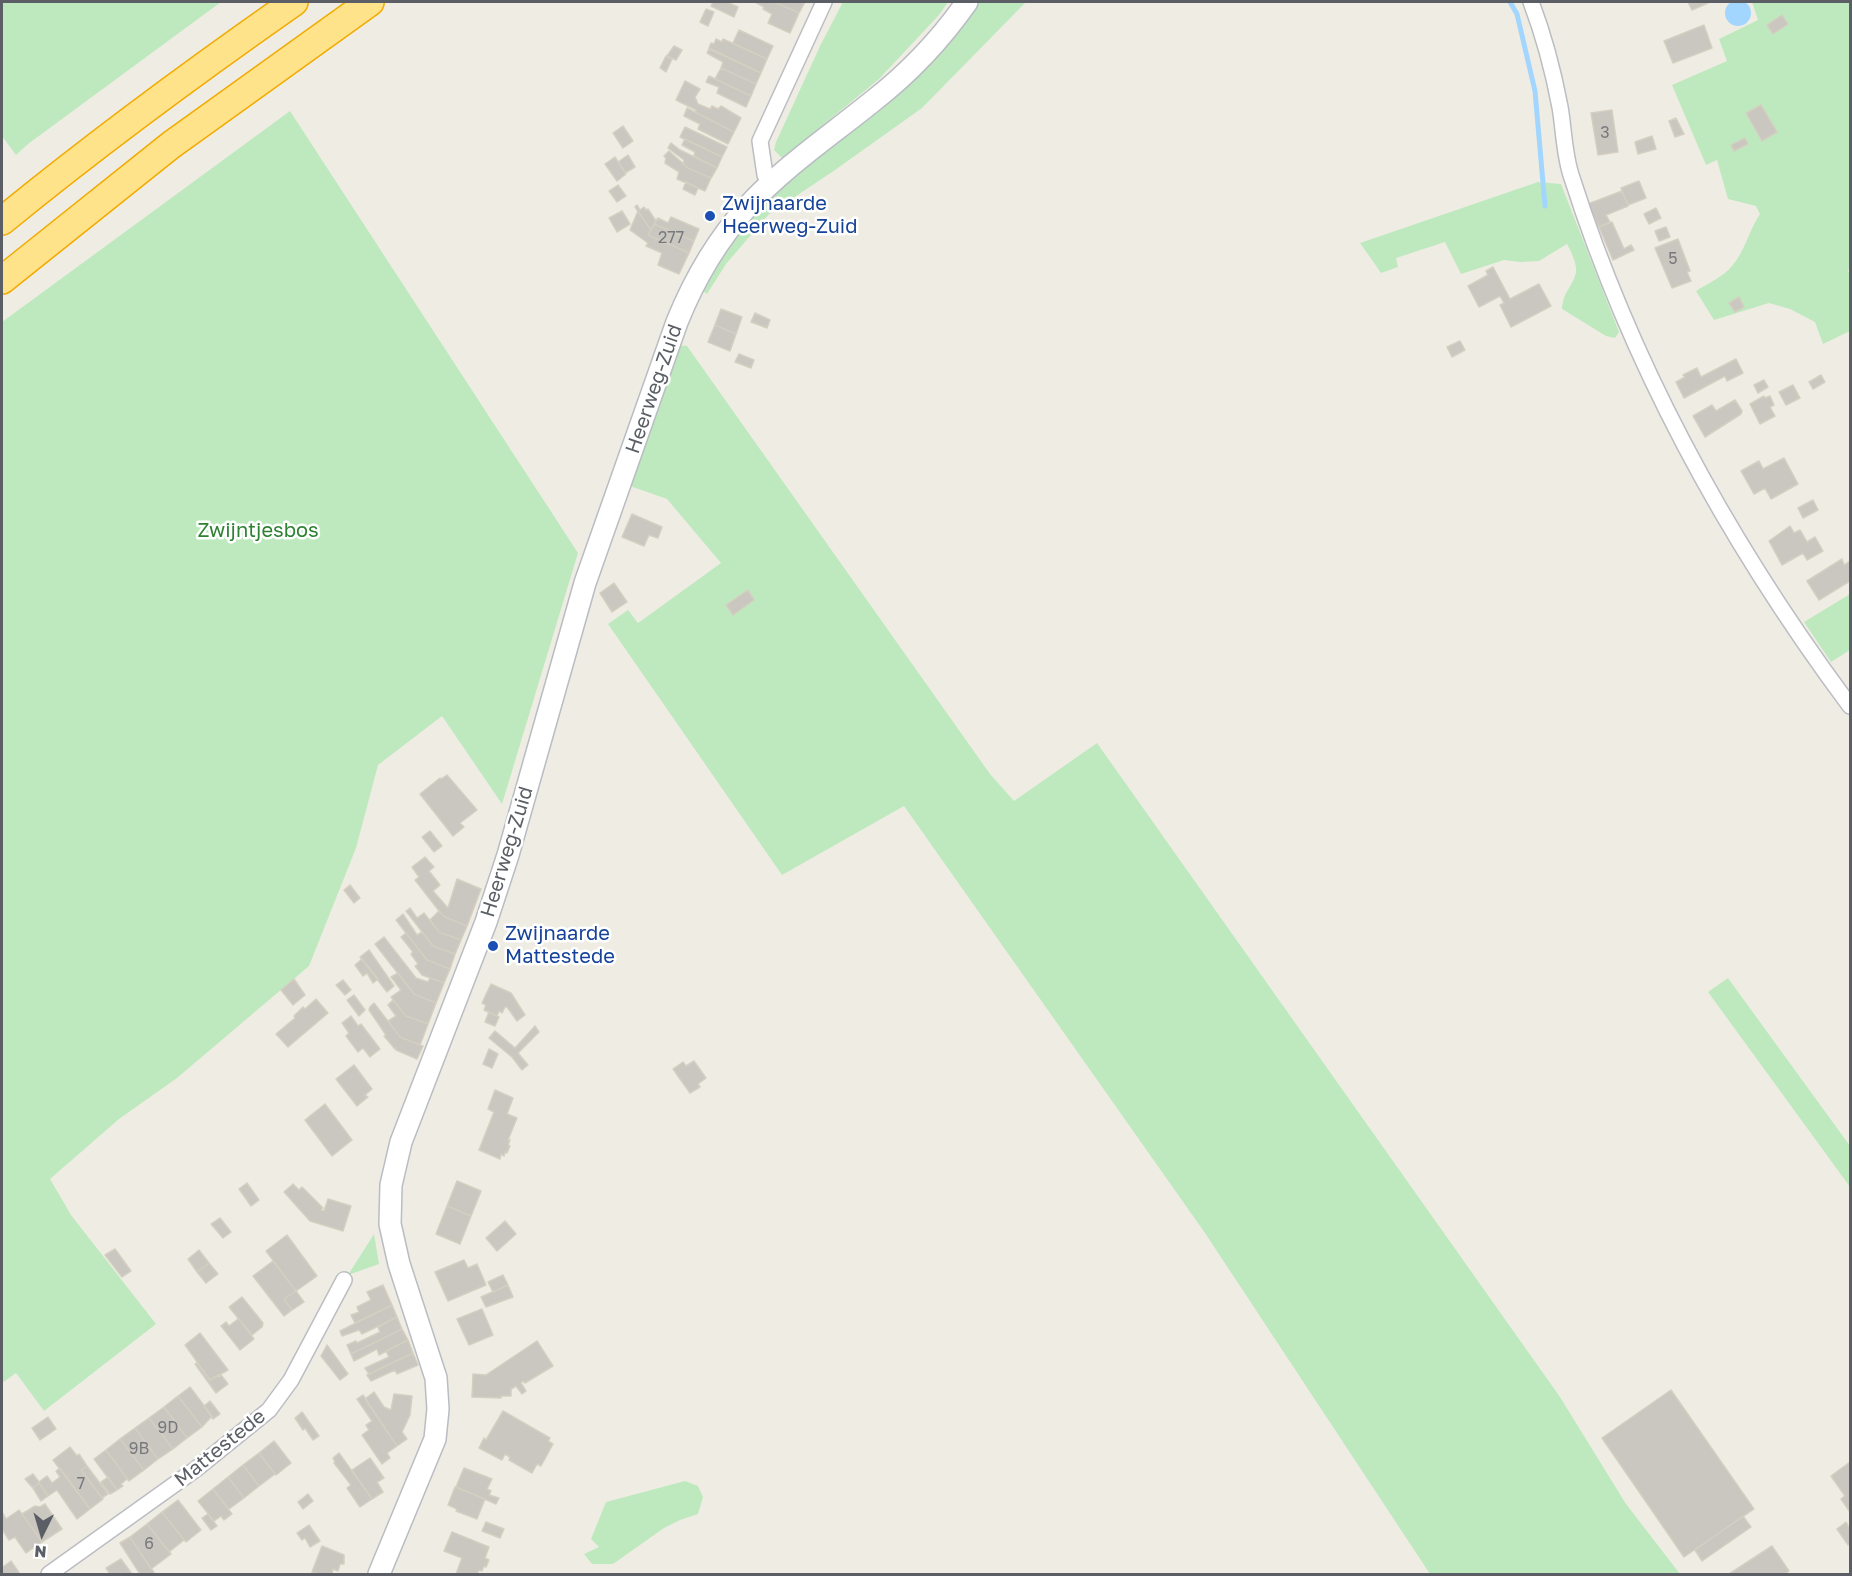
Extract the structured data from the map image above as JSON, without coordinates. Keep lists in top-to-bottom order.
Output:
{
  "streets": {
    "street": ["Heerweg-Zuid", "Mattestede"]
  },
  "parks": ["Zwijntjesbos"],
  "places": ["Zwijnaarde Heerweg-Zuid", "Zwijnaarde Mattestede"],
  "house_numbers": [
    "3",
    "277",
    "5",
    "9D",
    "9B",
    "7",
    "6"
  ],
  "north": "bottom"
}
